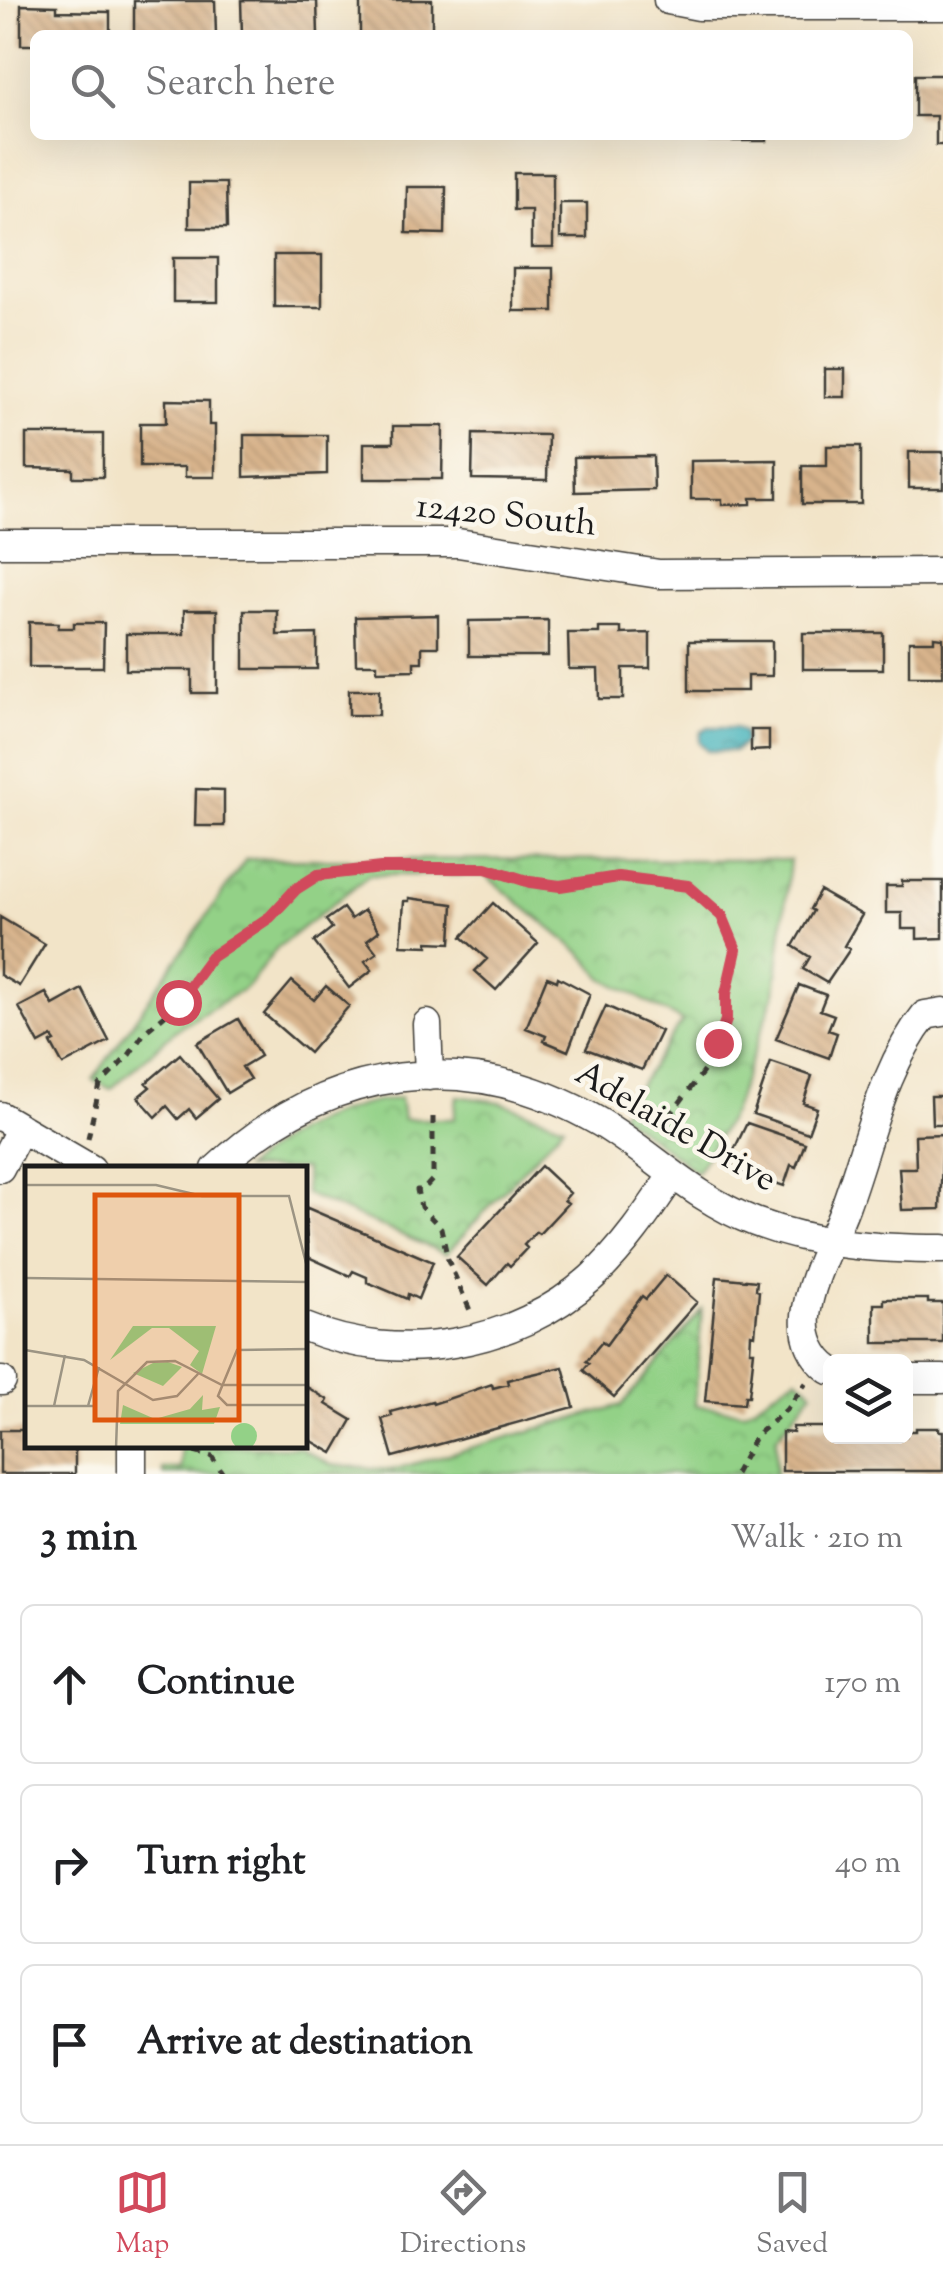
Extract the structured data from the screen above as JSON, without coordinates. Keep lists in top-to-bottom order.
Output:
{
  "streets": {
    "street": ["12420 South", "Adelaide Drive"]
  },
  "page": {
    "search": "Search here",
    "heading": ["3 min", "Walk · 210 m"],
    "list": [
      ["Continue", "170 m"],
      ["Turn right", "40 m"],
      "Arrive at destination"
    ],
    "nav": ["Map", "Directions", "Saved"]
  }
}
